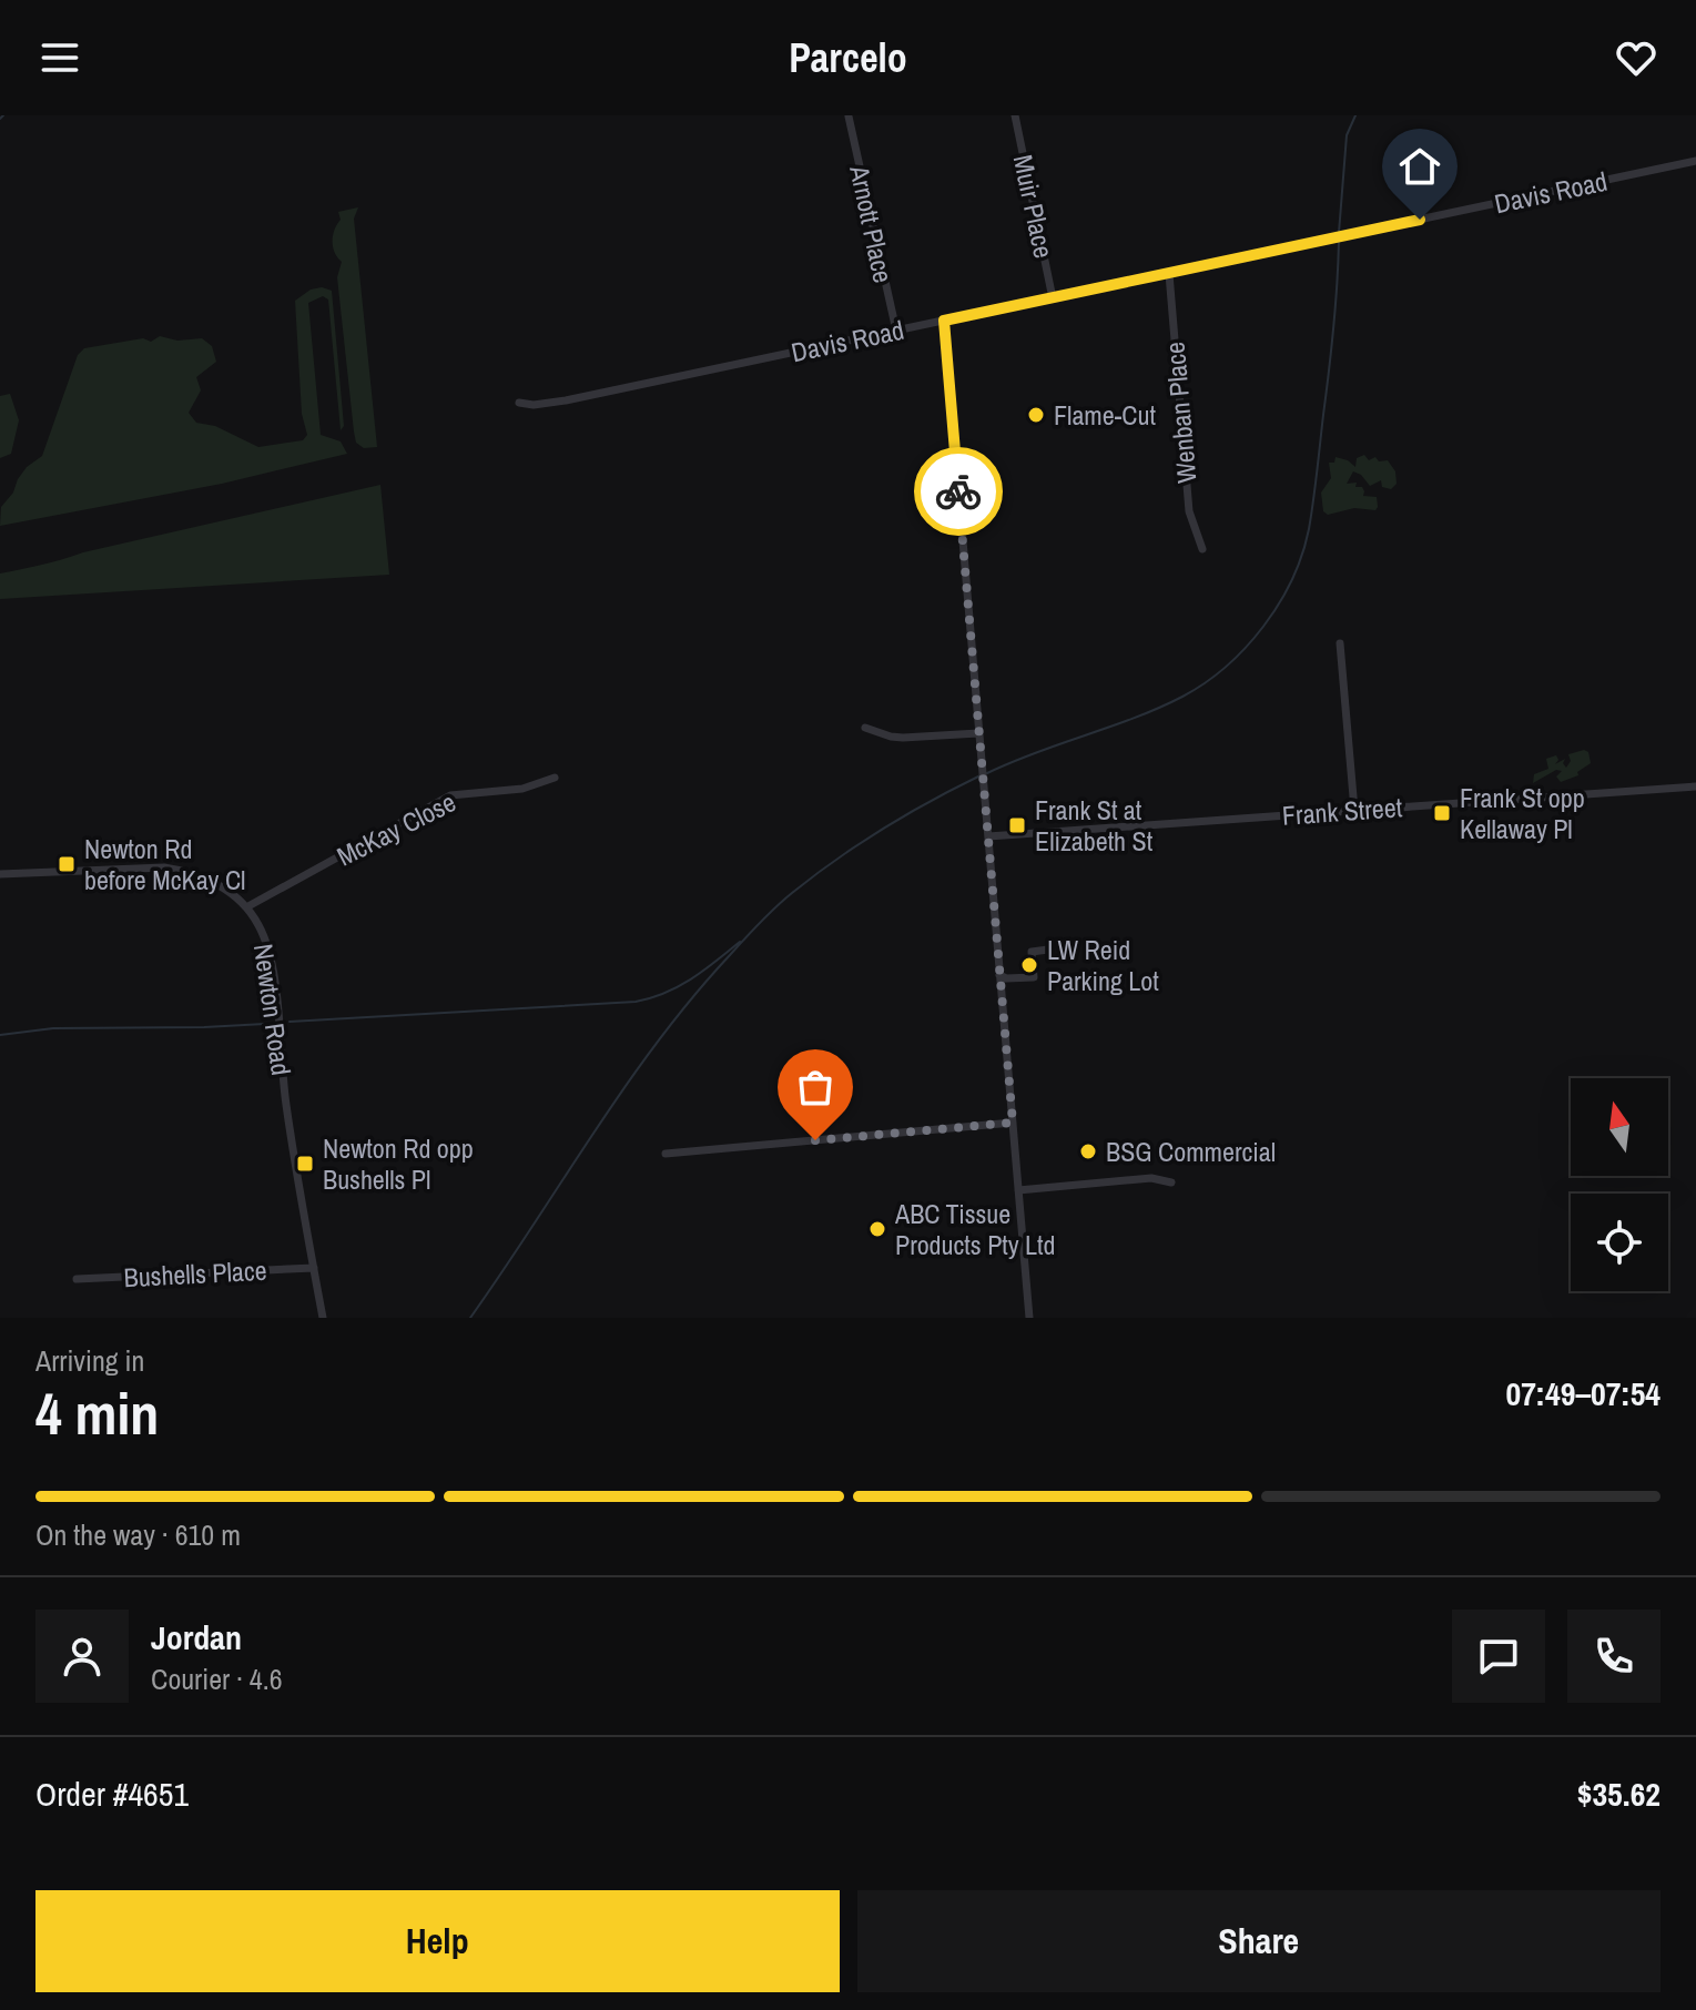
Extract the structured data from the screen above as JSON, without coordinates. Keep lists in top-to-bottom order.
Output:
{
  "streets": {
    "street": [
      "Davis Road",
      "Muir Place",
      "Arnott Place",
      "Wenban Place",
      "Frank Street",
      "McKay Close",
      "Newton Road",
      "Bushells Place"
    ]
  },
  "crossings": [
    ["Davis Road", "Muir Place"],
    ["Davis Road", "Arnott Place"],
    ["Davis Road", "Wenban Place"],
    ["McKay Close", "Newton Road"],
    ["Newton Road", "Bushells Place"]
  ],
  "places": {
    "other": [
      "Flame-Cut",
      "LW Reid Parking Lot",
      "BSG Commercial",
      "ABC Tissue Products Pty Ltd"
    ],
    "transit": [
      "Frank St opp Kellaway Pl",
      "Frank St at Elizabeth St",
      "Newton Rd before McKay Cl",
      "Newton Rd opp Bushells Pl"
    ]
  },
  "north": "top",
  "page": {
    "header": "Parcelo",
    "heading": ["4 min", "Arriving in", "07:49–07:54"],
    "panel": [
      "Jordan",
      "Courier · 4.6",
      "Order #4651",
      "$35.62"
    ],
    "bar": "On the way · 610 m",
    "buttons": ["Help", "Share"]
  }
}
